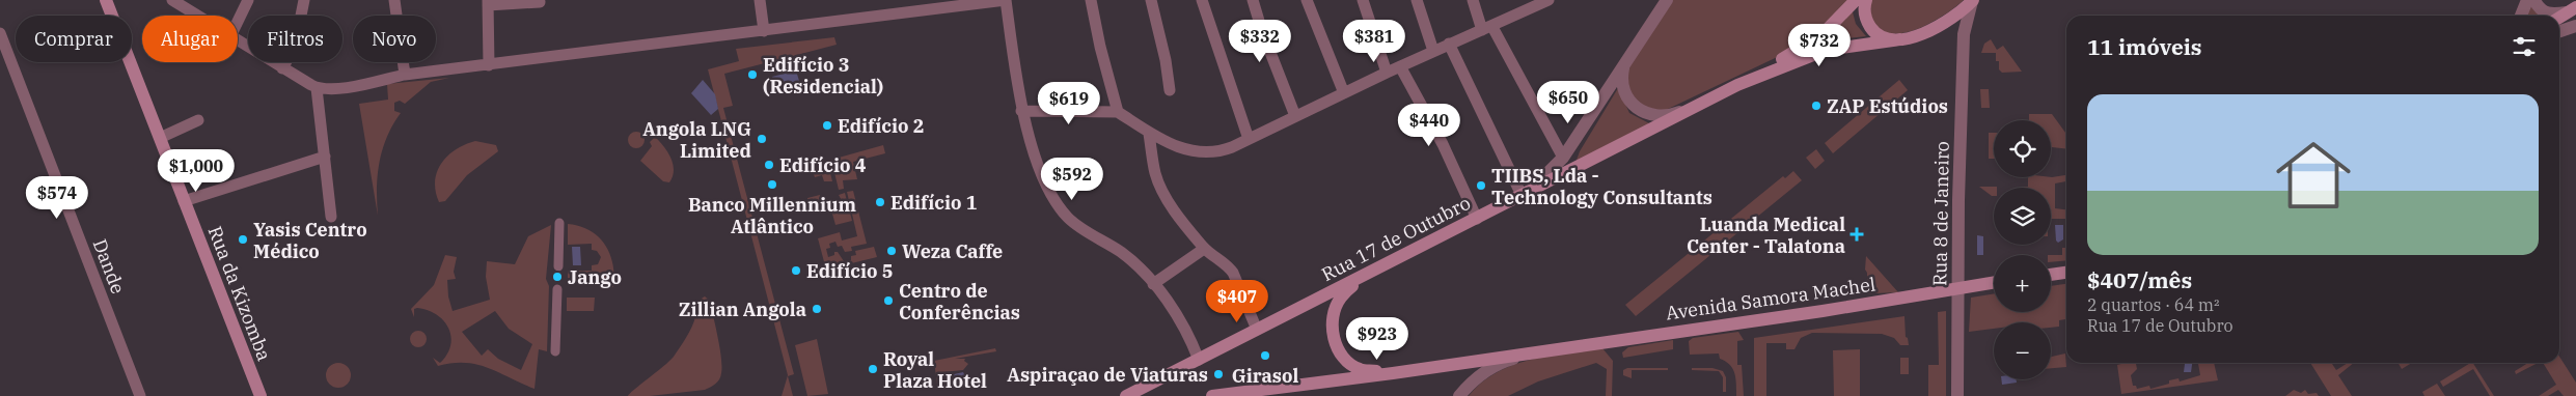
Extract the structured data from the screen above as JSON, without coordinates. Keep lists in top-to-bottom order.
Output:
{
  "streets": {
    "main road": ["Rua 17 de Outubro", "Rua da Kizomba", "Avenida Samora Machel"],
    "street": ["Rua 8 de Janeiro", "Dande"]
  },
  "crossings": [
    ["Rua 8 de Janeiro", "Rua 17 de Outubro"],
    ["Rua 8 de Janeiro", "Avenida Samora Machel"]
  ],
  "places": {
    "other": [
      "Edifício 3 (Residencial)",
      "ZAP Estúdios",
      "Edifício 2",
      "Angola LNG Limited",
      "Edifício 4",
      "Banco Millennium Atlântico",
      "TIIBS, Lda - Technology Consultants",
      "Edifício 1",
      "Yasis Centro Médico",
      "Weza Caffe",
      "Edifício 5",
      "Jango",
      "Centro de Conferências",
      "Zillian Angola",
      "Girasol",
      "Royal Plaza Hotel",
      "Aspiraçao de Viaturas"
    ],
    "health": ["Luanda Medical Center - Talatona"]
  },
  "page": {
    "chip": [
      "Comprar",
      "Alugar",
      "Filtros",
      "Novo"
    ],
    "heading": "11 imóveis",
    "price": [
      "$332",
      "$381",
      "$732",
      "$650",
      "$619",
      "$440",
      "$1,000",
      "$592",
      "$574",
      "$407",
      "$923"
    ],
    "list": [
      {
        "name": "$407/mês",
        "note": "2 quartos · 64 m² · Rua 17 de Outubro"
      }
    ],
    "map_buttons": ["+", "−"]
  }
}
